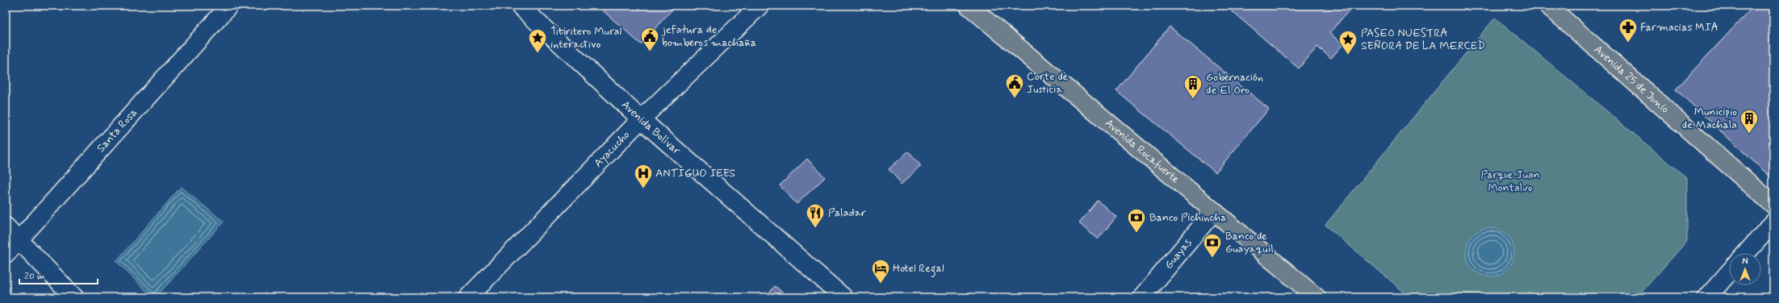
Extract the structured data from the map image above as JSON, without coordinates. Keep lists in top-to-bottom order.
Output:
{
  "streets": {
    "main road": ["Avenida 25 de Junio", "Avenida Rocafuerte"],
    "street": [
      "Avenida Bolívar",
      "Santa Rosa",
      "Ayacucho",
      "Guayas"
    ]
  },
  "crossings": [
    ["Avenida Bolívar", "Ayacucho"],
    ["Avenida Rocafuerte", "Guayas"]
  ],
  "parks": ["Parque Juan Montalvo"],
  "places": {
    "pharmacy": ["Farmacias MIA"],
    "public building": ["jefatura de bomberos machaña", "Corte de Justicia"],
    "place": ["Titiritero Mural interactivo", "PASEO NUESTRA SEÑORA DE LA MERCED"],
    "building": ["Gobernación de El Oro", "Municipio de Machala"],
    "hospital": ["ANTIGUO IEES"],
    "restaurant": ["Paladar"],
    "bank": ["Banco Pichincha", "Banco de Guayaquil"],
    "hotel": ["Hotel Regal"]
  },
  "scale_bar": "20 m",
  "north": "top"
}
